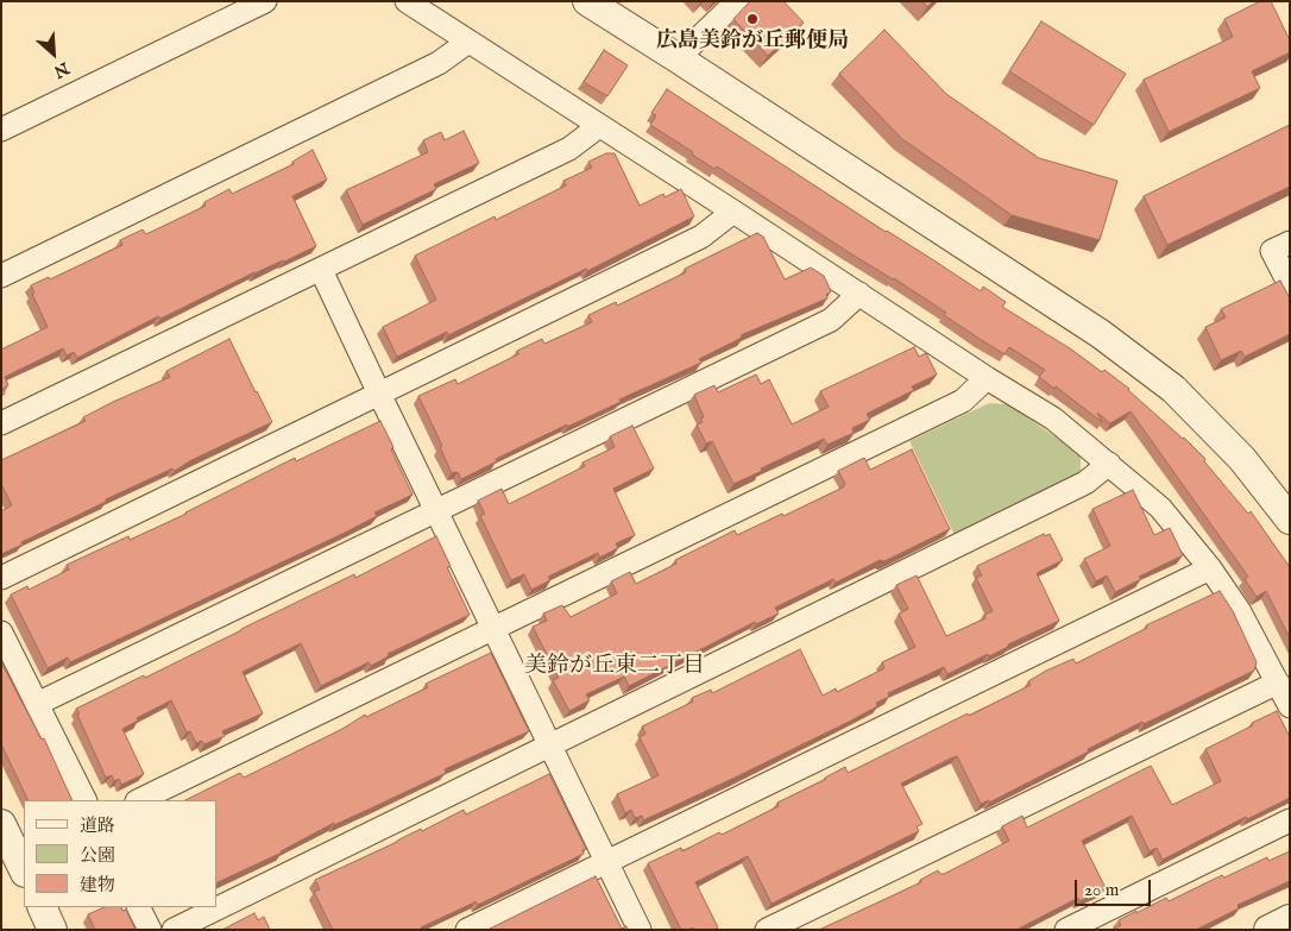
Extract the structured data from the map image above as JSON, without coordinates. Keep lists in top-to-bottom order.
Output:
{
  "districts": ["美鈴が丘東二丁目"],
  "places": ["広島美鈴が丘郵便局"],
  "legend": ["道路", "公園", "建物"],
  "scale_bar": "20 m",
  "north": "bottom right"
}
